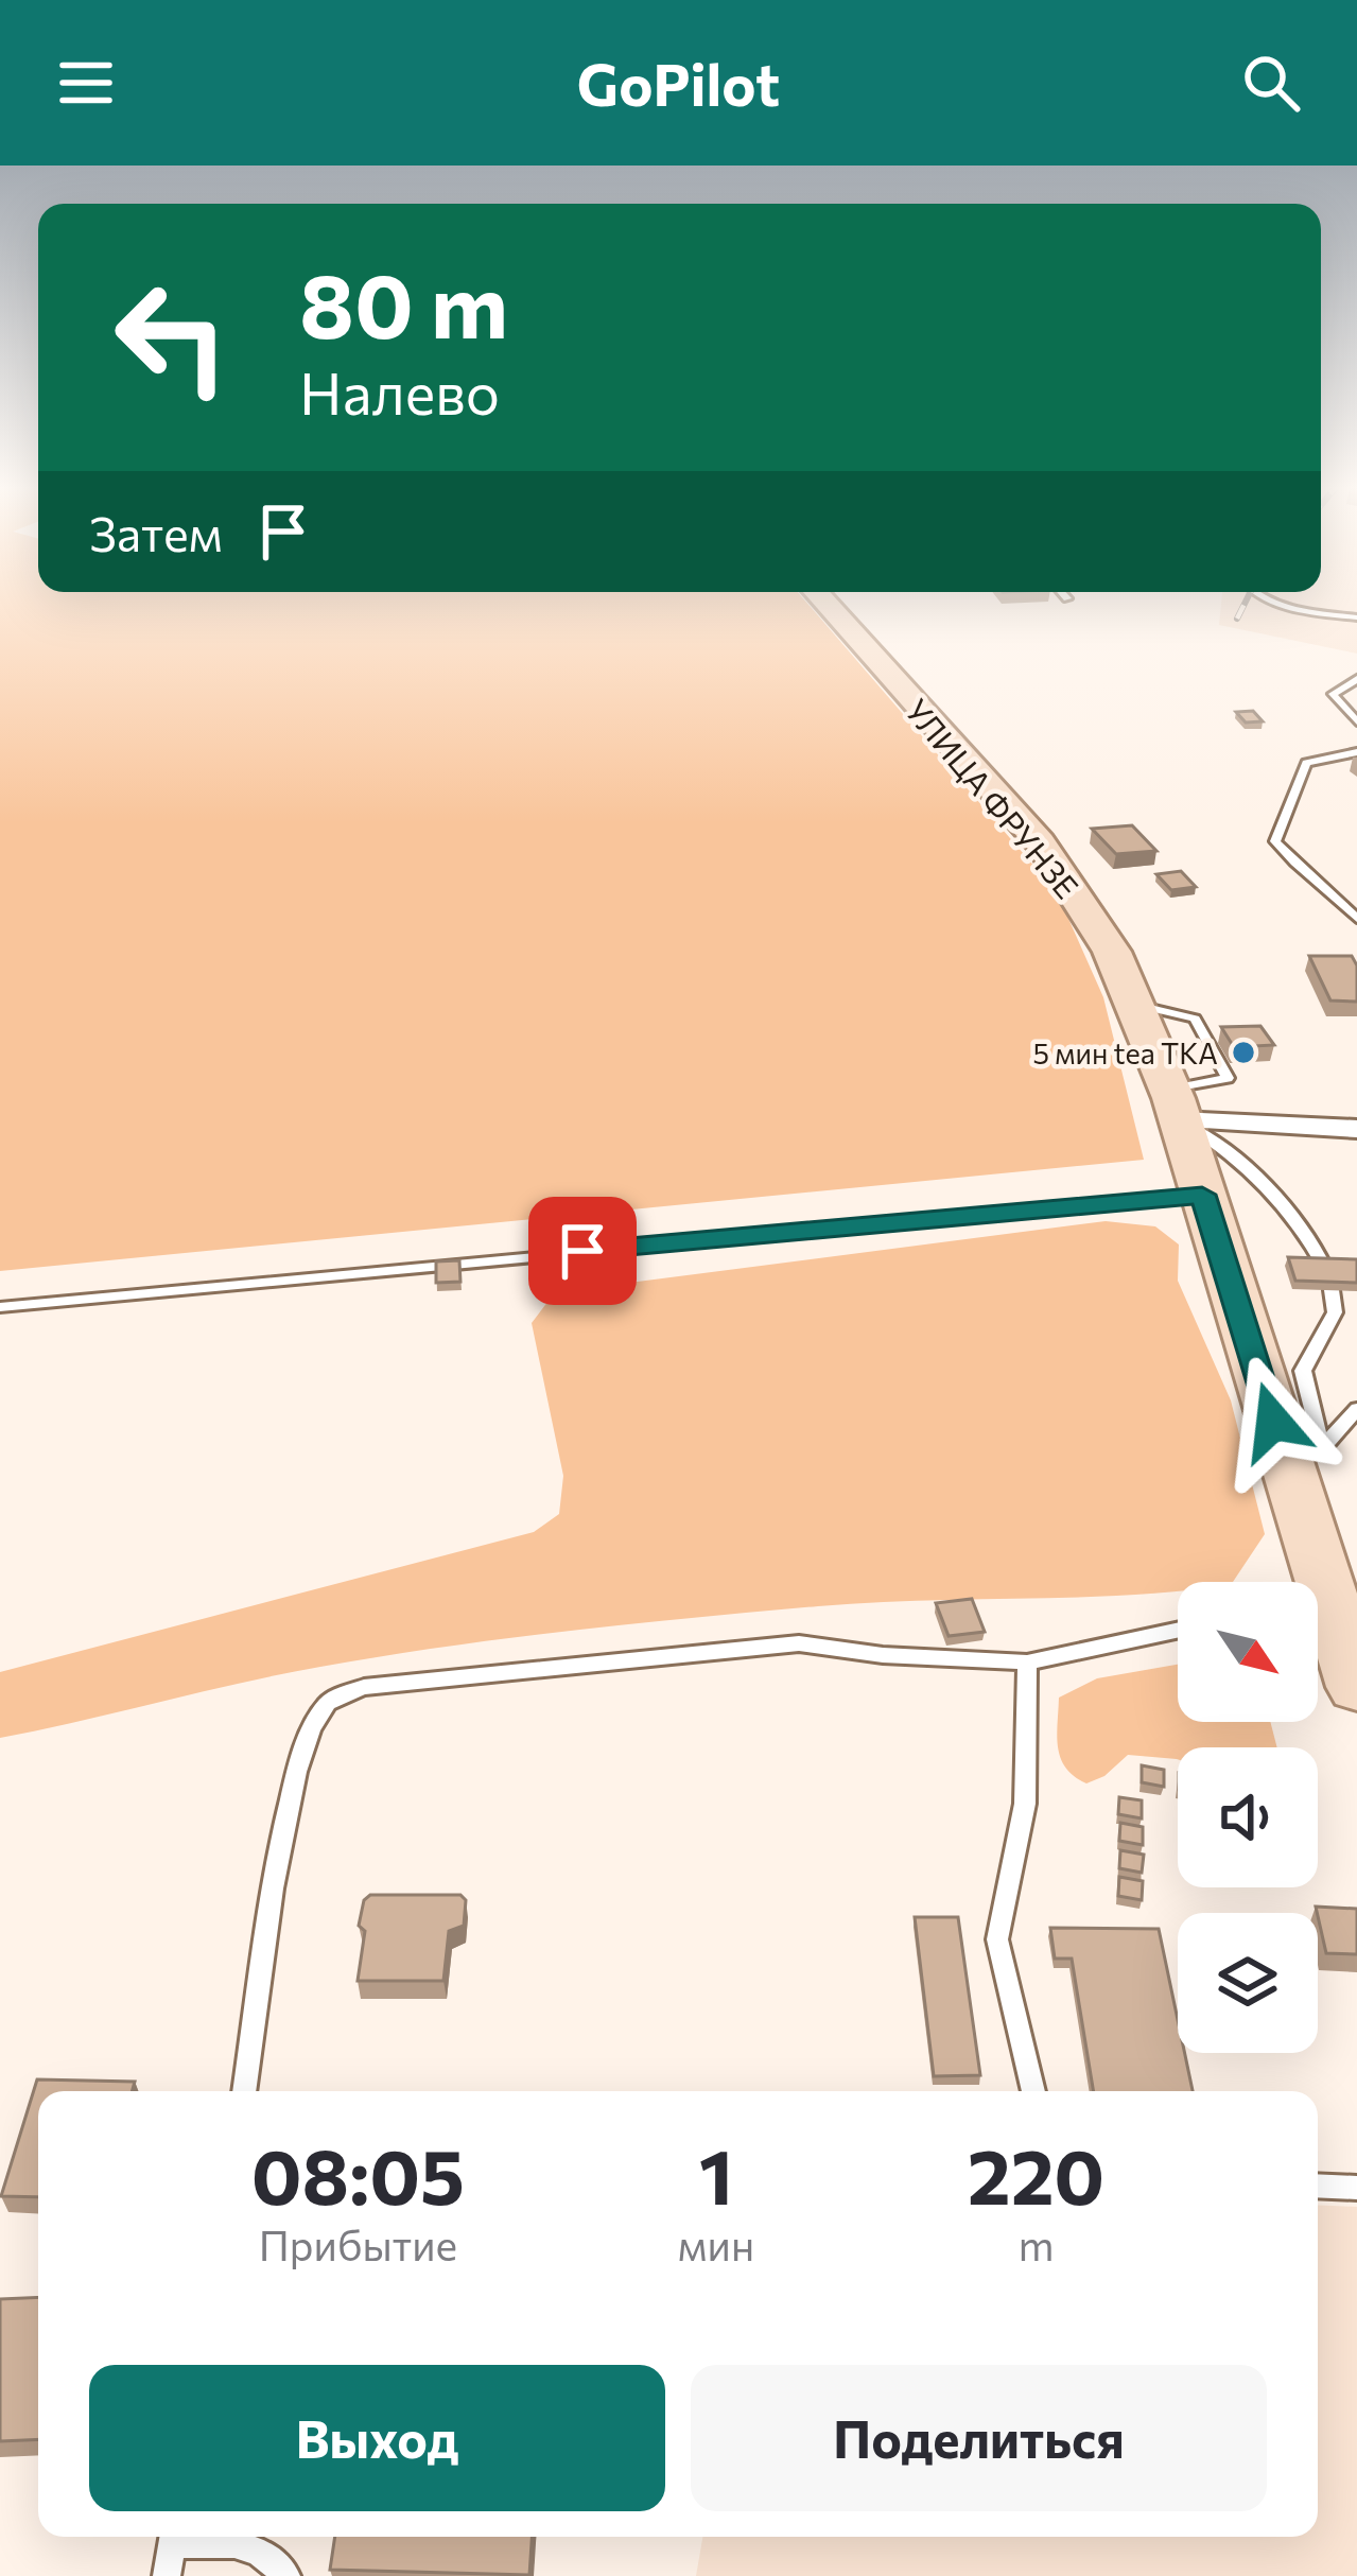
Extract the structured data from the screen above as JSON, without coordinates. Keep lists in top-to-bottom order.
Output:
{
  "streets": {
    "main road": ["УЛИЦА ФРУНЗЕ"]
  },
  "places": ["5 мин tea TKA"],
  "north": "bottom right",
  "page": {
    "header": "GoPilot",
    "turn": ["80 m", "Налево"],
    "then": "Затем",
    "eta": [
      "08:05",
      "Прибытие",
      "1",
      "мин",
      "220",
      "m"
    ],
    "buttons": ["Выход", "Поделиться"]
  }
}
